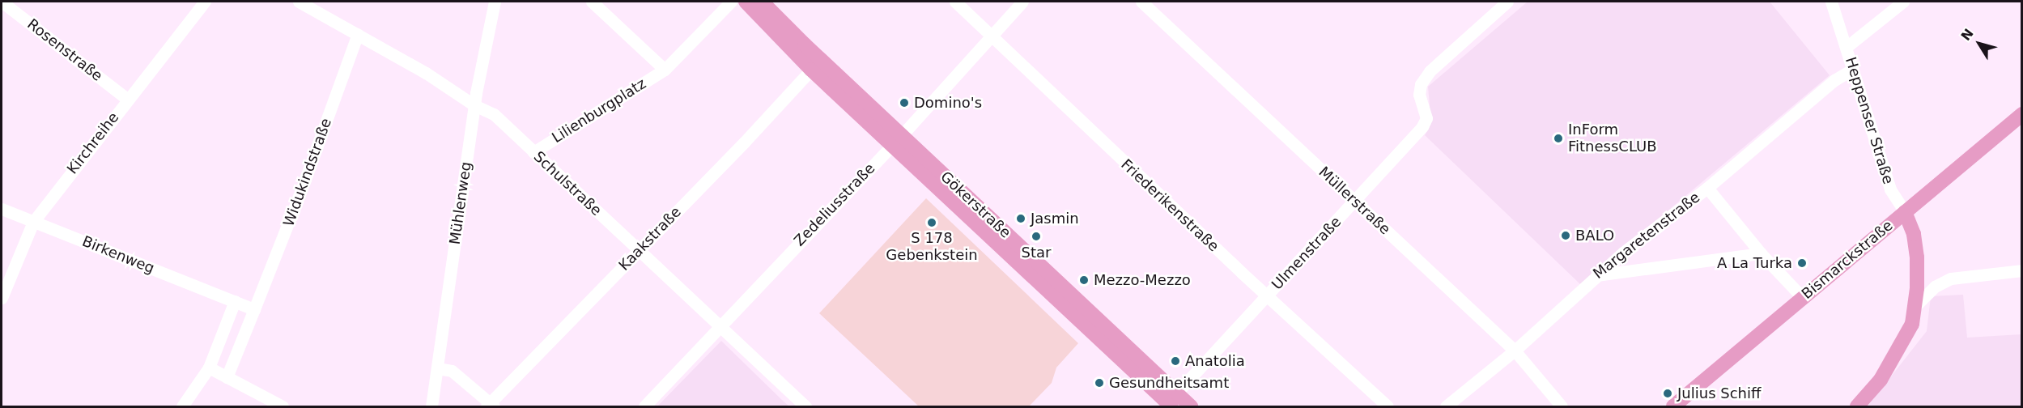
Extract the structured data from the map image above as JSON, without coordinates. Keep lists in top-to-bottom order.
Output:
{
  "streets": {
    "main road": ["Heppenser Straße", "Gökerstraße", "Bismarckstraße"],
    "street": [
      "Rosenstraße",
      "Lilienburgplatz",
      "Kirchreihe",
      "Widukindstraße",
      "Schulstraße",
      "Müllerstraße",
      "Mühlenweg",
      "Zedeliusstraße",
      "Friederikenstraße",
      "Margaretenstraße",
      "Kaakstraße",
      "Ulmenstraße",
      "Birkenweg"
    ]
  },
  "crossings": [
    ["Rosenstraße", "Kirchreihe"],
    ["Lilienburgplatz", "Schulstraße"],
    ["Heppenser Straße", "Margaretenstraße"],
    ["Heppenser Straße", "Bismarckstraße"],
    ["Kirchreihe", "Birkenweg"],
    ["Widukindstraße", "Schulstraße"],
    ["Schulstraße", "Mühlenweg"],
    ["Schulstraße", "Zedeliusstraße"],
    ["Schulstraße", "Kaakstraße"],
    ["Müllerstraße", "Margaretenstraße"],
    ["Müllerstraße", "Ulmenstraße"],
    ["Zedeliusstraße", "Gökerstraße"],
    ["Zedeliusstraße", "Friederikenstraße"],
    ["Gökerstraße", "Kaakstraße"],
    ["Gökerstraße", "Ulmenstraße"],
    ["Friederikenstraße", "Ulmenstraße"]
  ],
  "places": [
    "Domino's",
    "InForm FitnessCLUB",
    "Jasmin",
    "S 178 Gebenkstein",
    "BALO",
    "Star",
    "A La Turka",
    "Mezzo-Mezzo",
    "Anatolia",
    "Gesundheitsamt",
    "Julius Schiff"
  ],
  "north": "top left"
}
